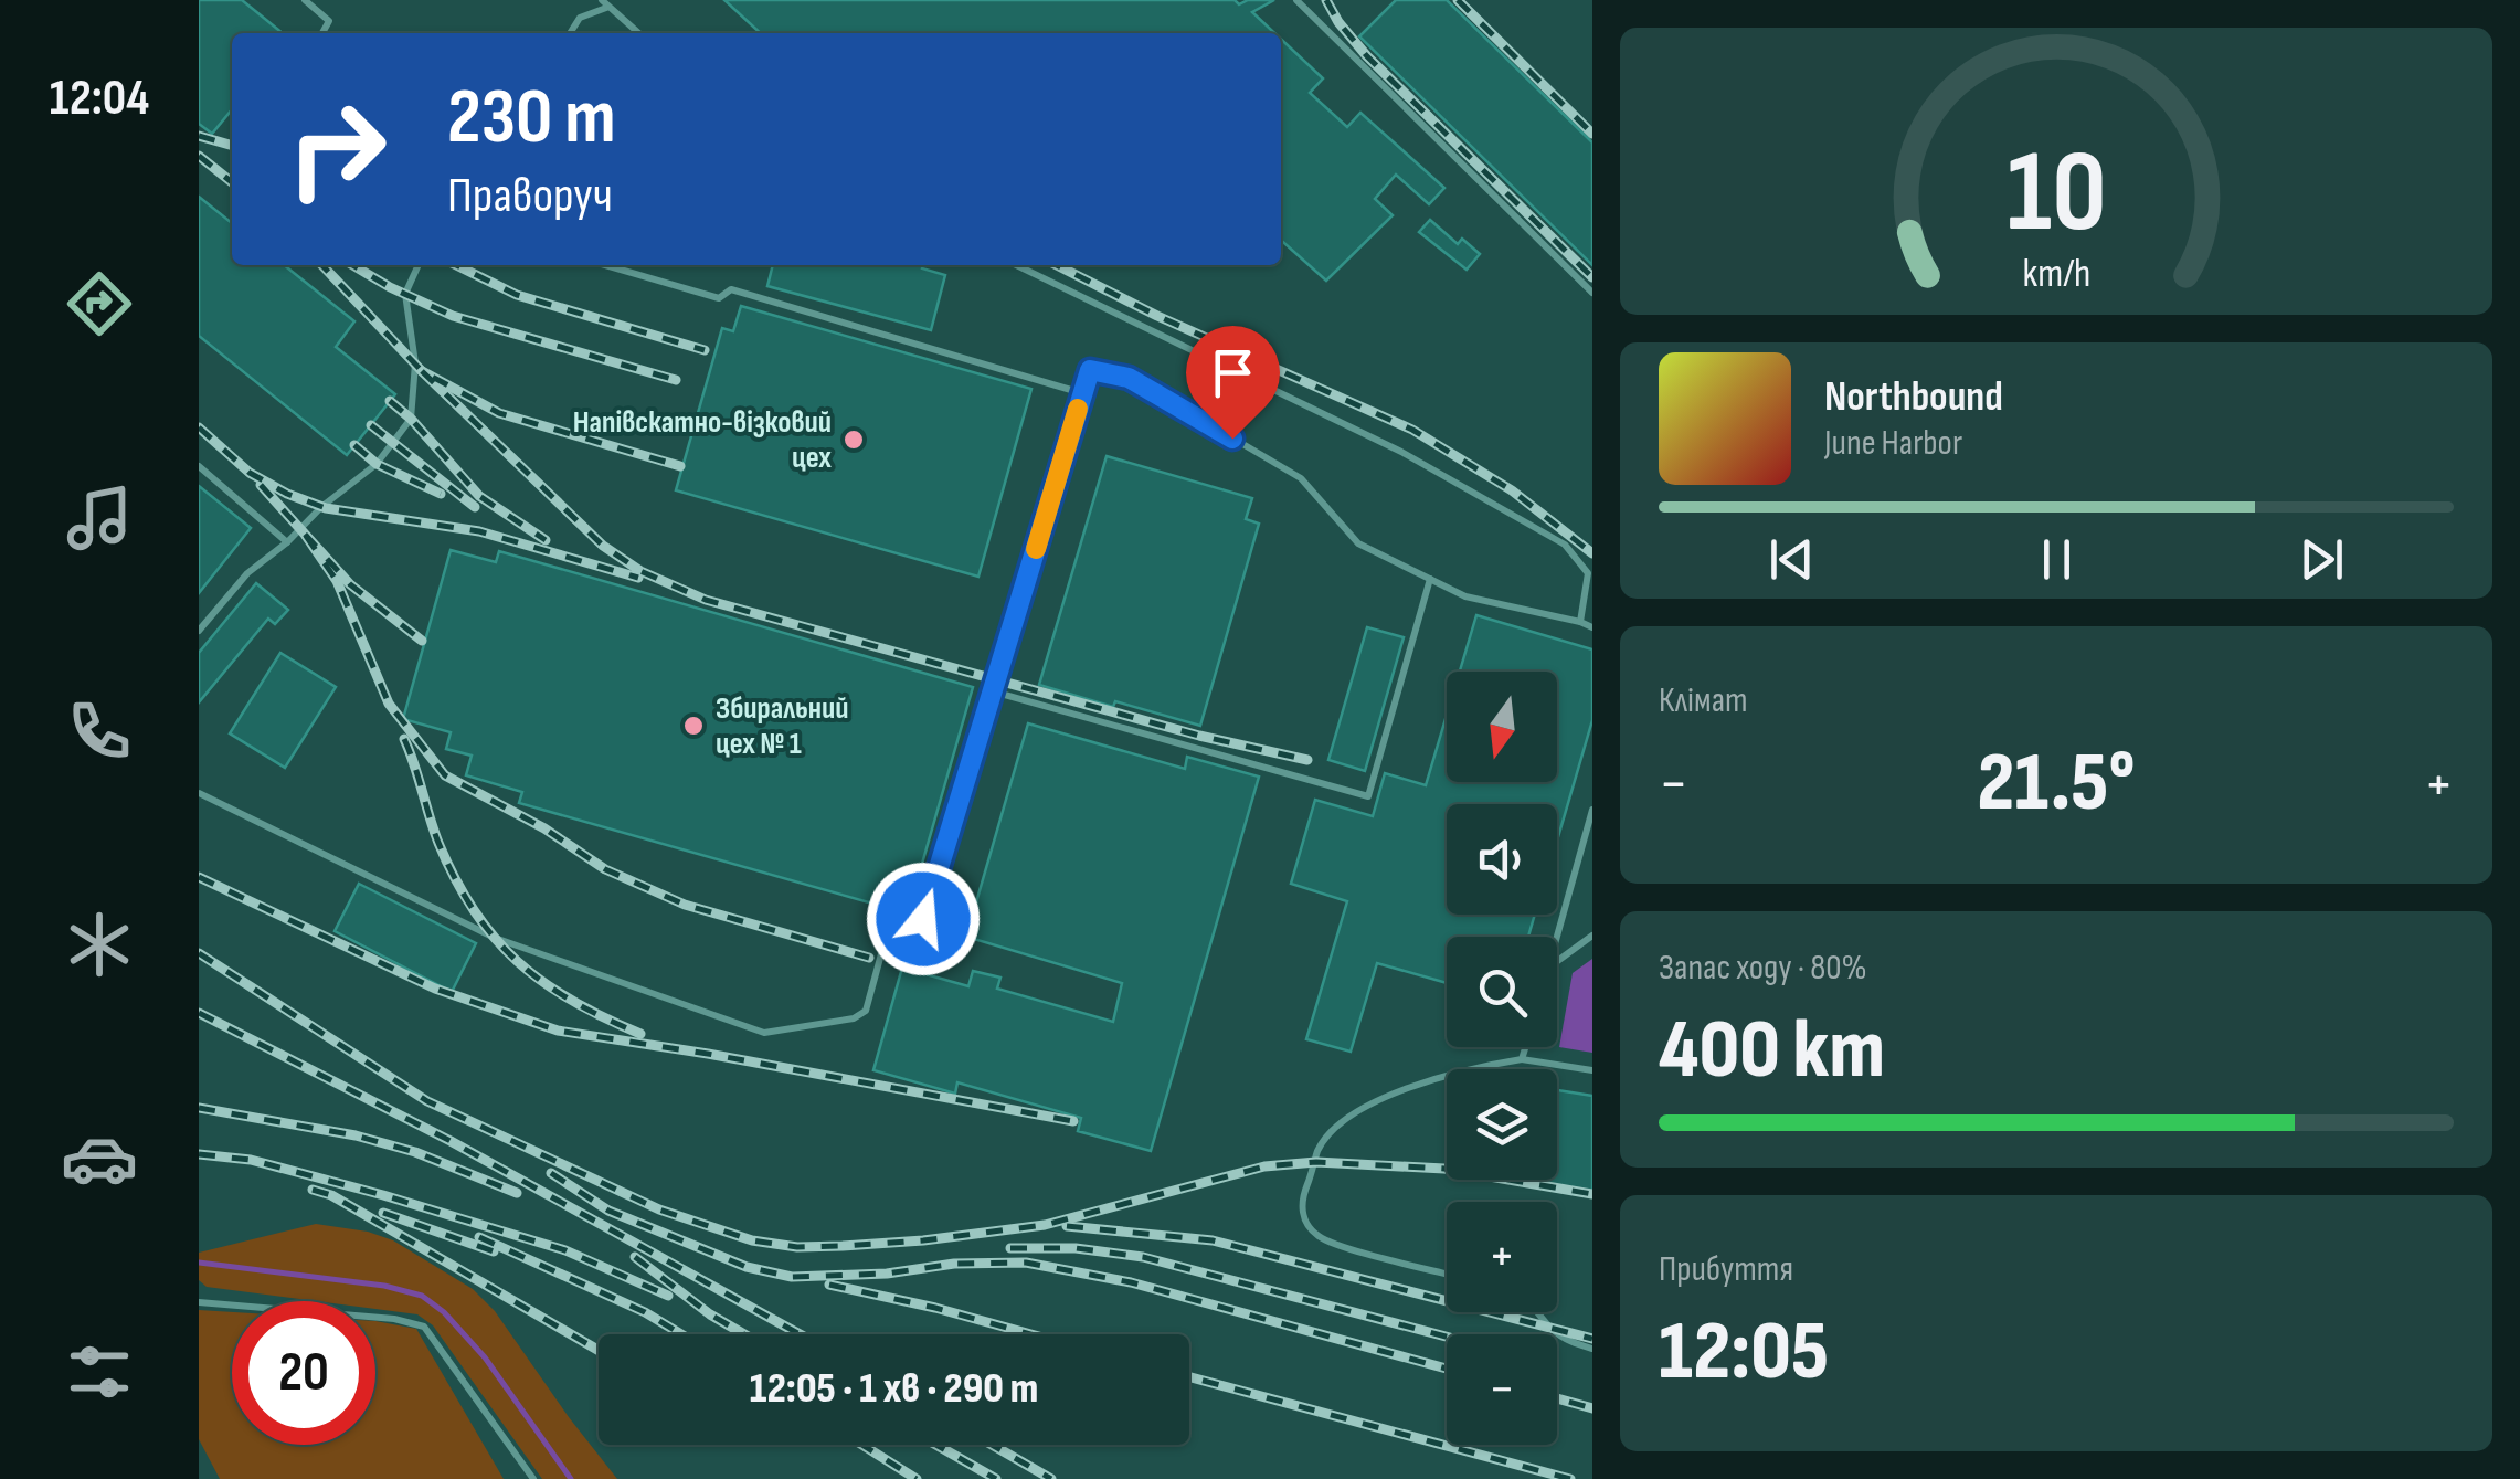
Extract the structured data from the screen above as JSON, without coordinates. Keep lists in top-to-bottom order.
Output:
{
  "places": ["Напівскатно-візковий цех", "Збиральний цех № 1"],
  "north": "bottom",
  "page": {
    "tabs": "12:04",
    "turn": ["230 m", "Праворуч"],
    "song": ["Northbound", "June Harbor"],
    "tile": [
      "Клімат",
      ["Запас ходу · 80%", "400 km"],
      ["Прибуття", "12:05"]
    ],
    "map_buttons": ["+", "−"],
    "heat": ["−", "21.5°", "+"],
    "limit": "20",
    "trip": "12:05 · 1 хв · 290 m",
    "gauge": ["10", "km/h"]
  }
}
